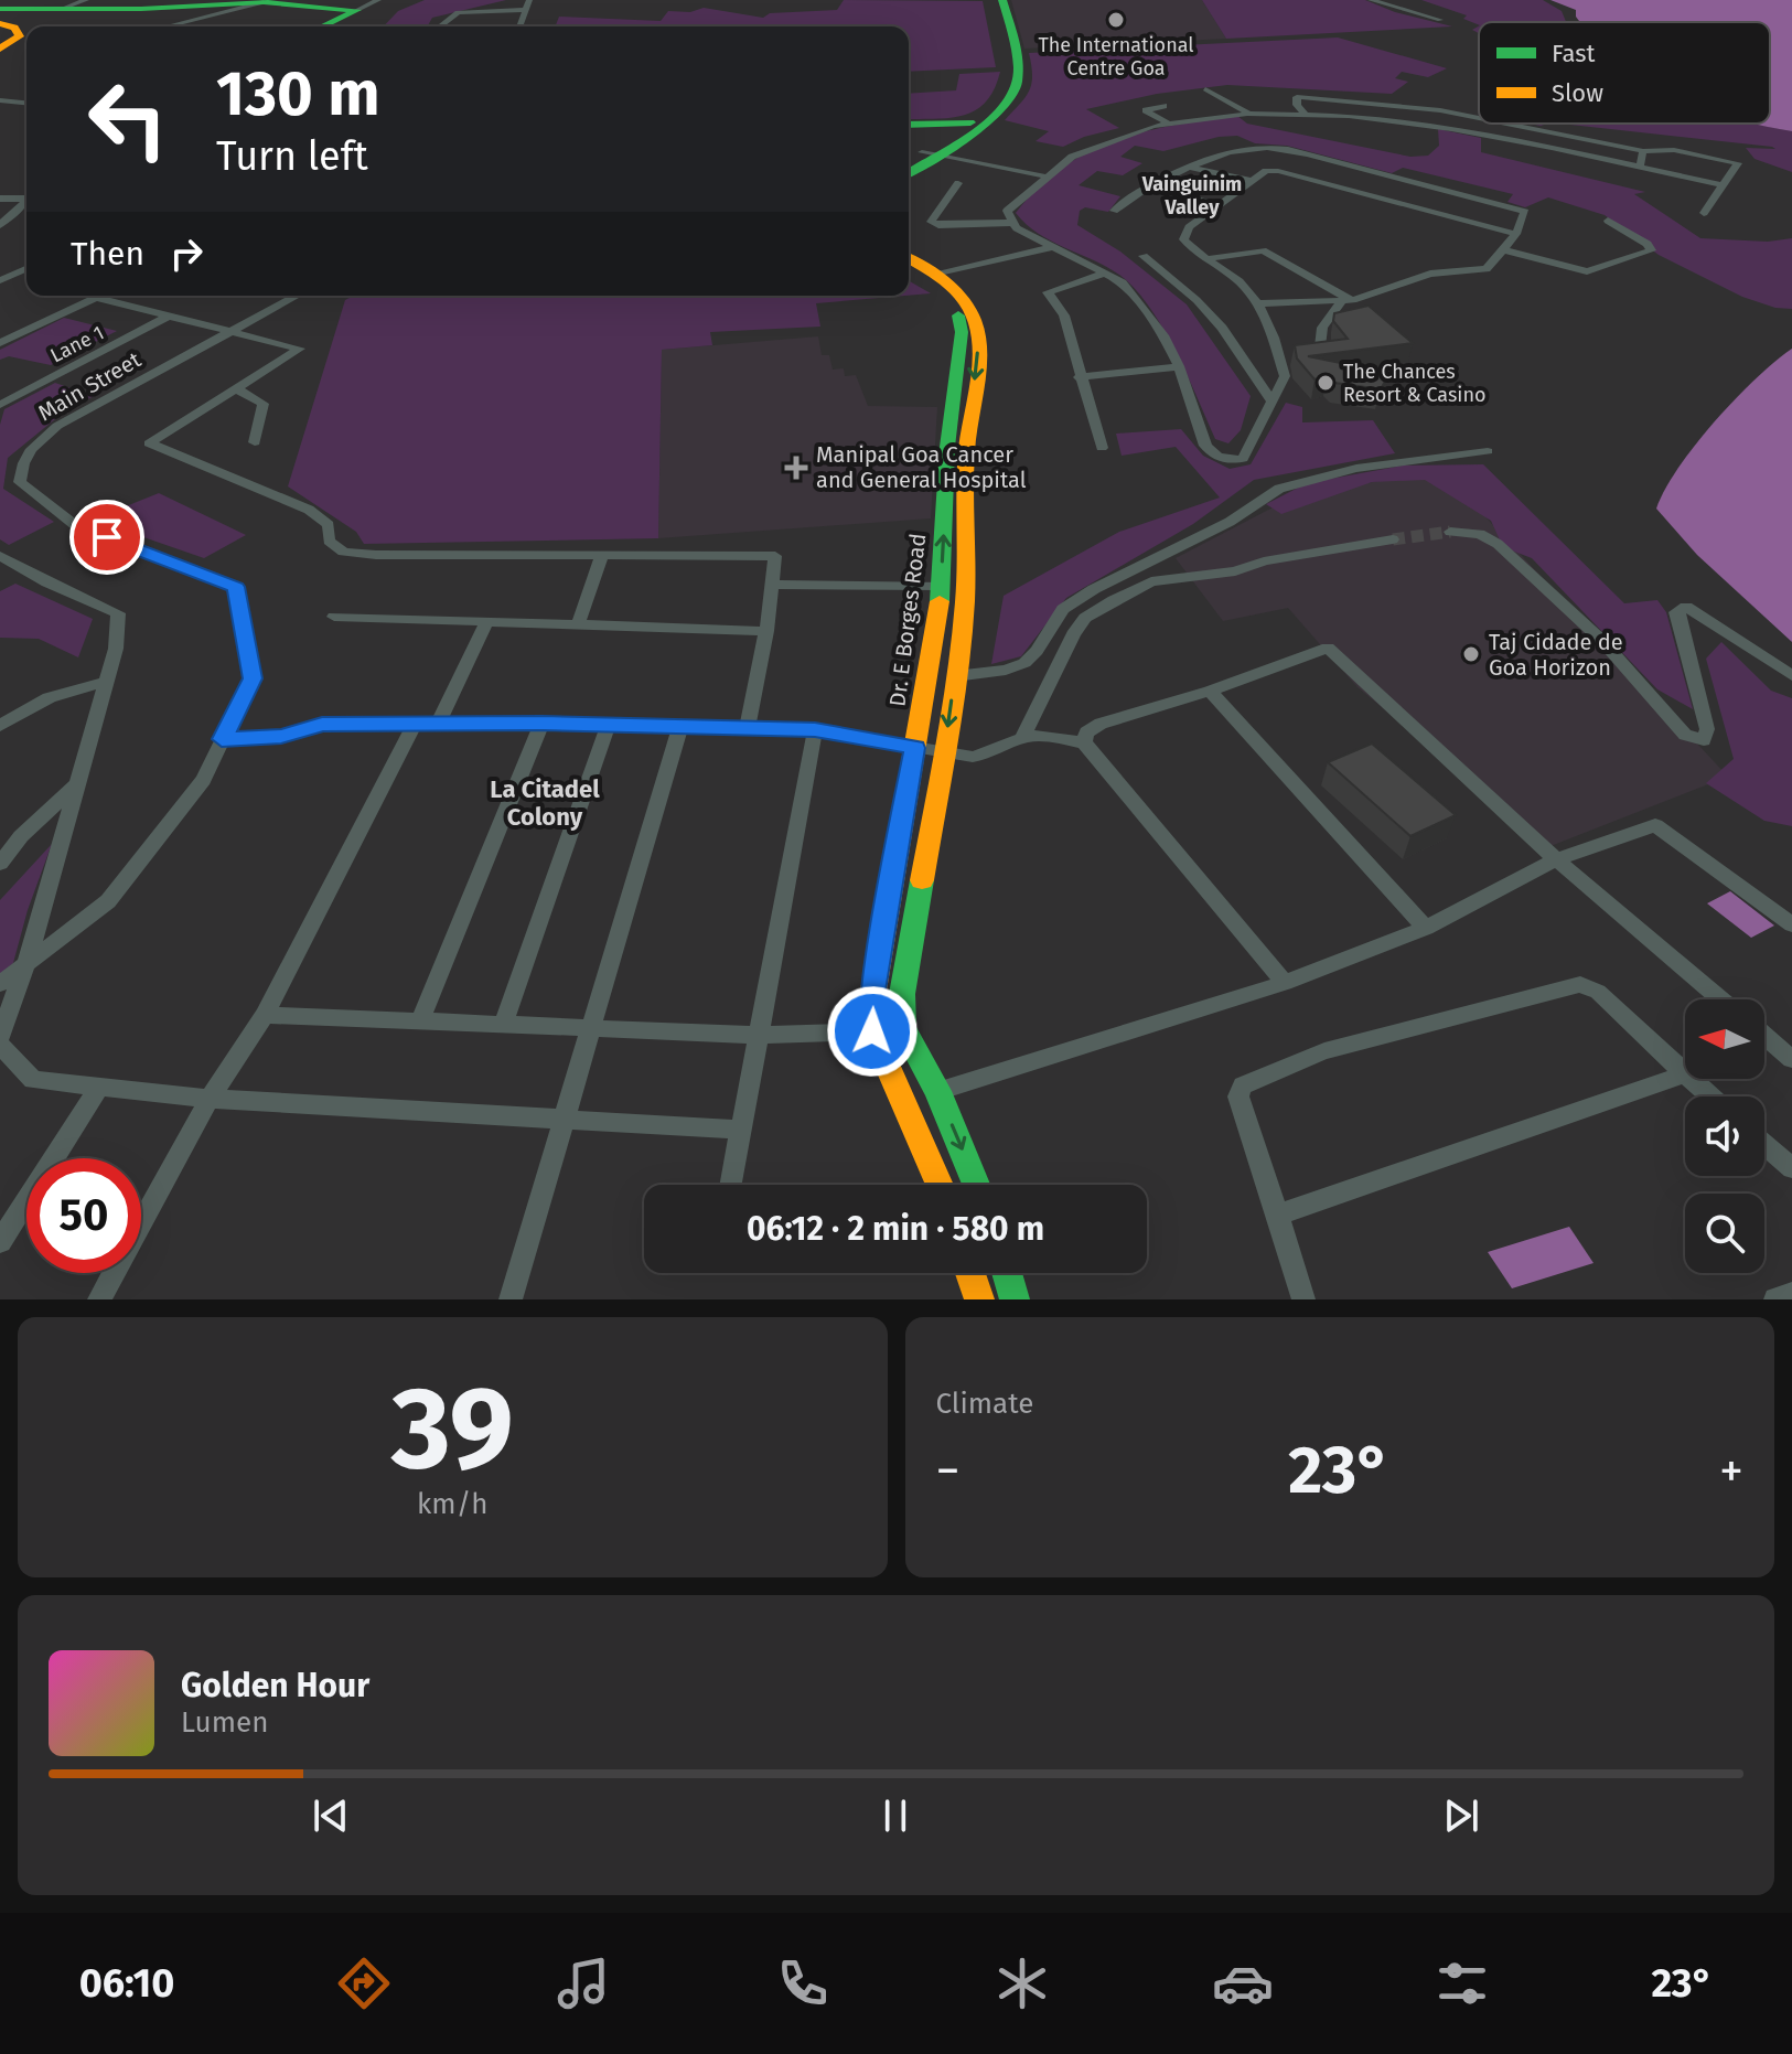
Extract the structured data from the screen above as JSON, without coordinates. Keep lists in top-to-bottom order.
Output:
{
  "streets": {
    "main road": ["Dr. E Borges Road"],
    "street": ["Lane 1", "Main Street"]
  },
  "districts": ["Vainguinim Valley", "La Citadel Colony"],
  "places": {
    "other": ["The International Centre Goa", "The Chances Resort & Casino", "Taj Cidade de Goa Horizon"],
    "health": ["Manipal Goa Cancer and General Hospital"]
  },
  "legend": ["Fast", "Slow"],
  "north": "left",
  "page": {
    "turn": ["130 m", "Turn left"],
    "then": "Then",
    "limit": "50",
    "trip": "06:12 · 2 min · 580 m",
    "tile": [
      ["39", "km/h"],
      "Climate"
    ],
    "heat": ["−", "23°", "+"],
    "song": ["Golden Hour", "Lumen"],
    "tabs": ["06:10", "23°"]
  }
}
